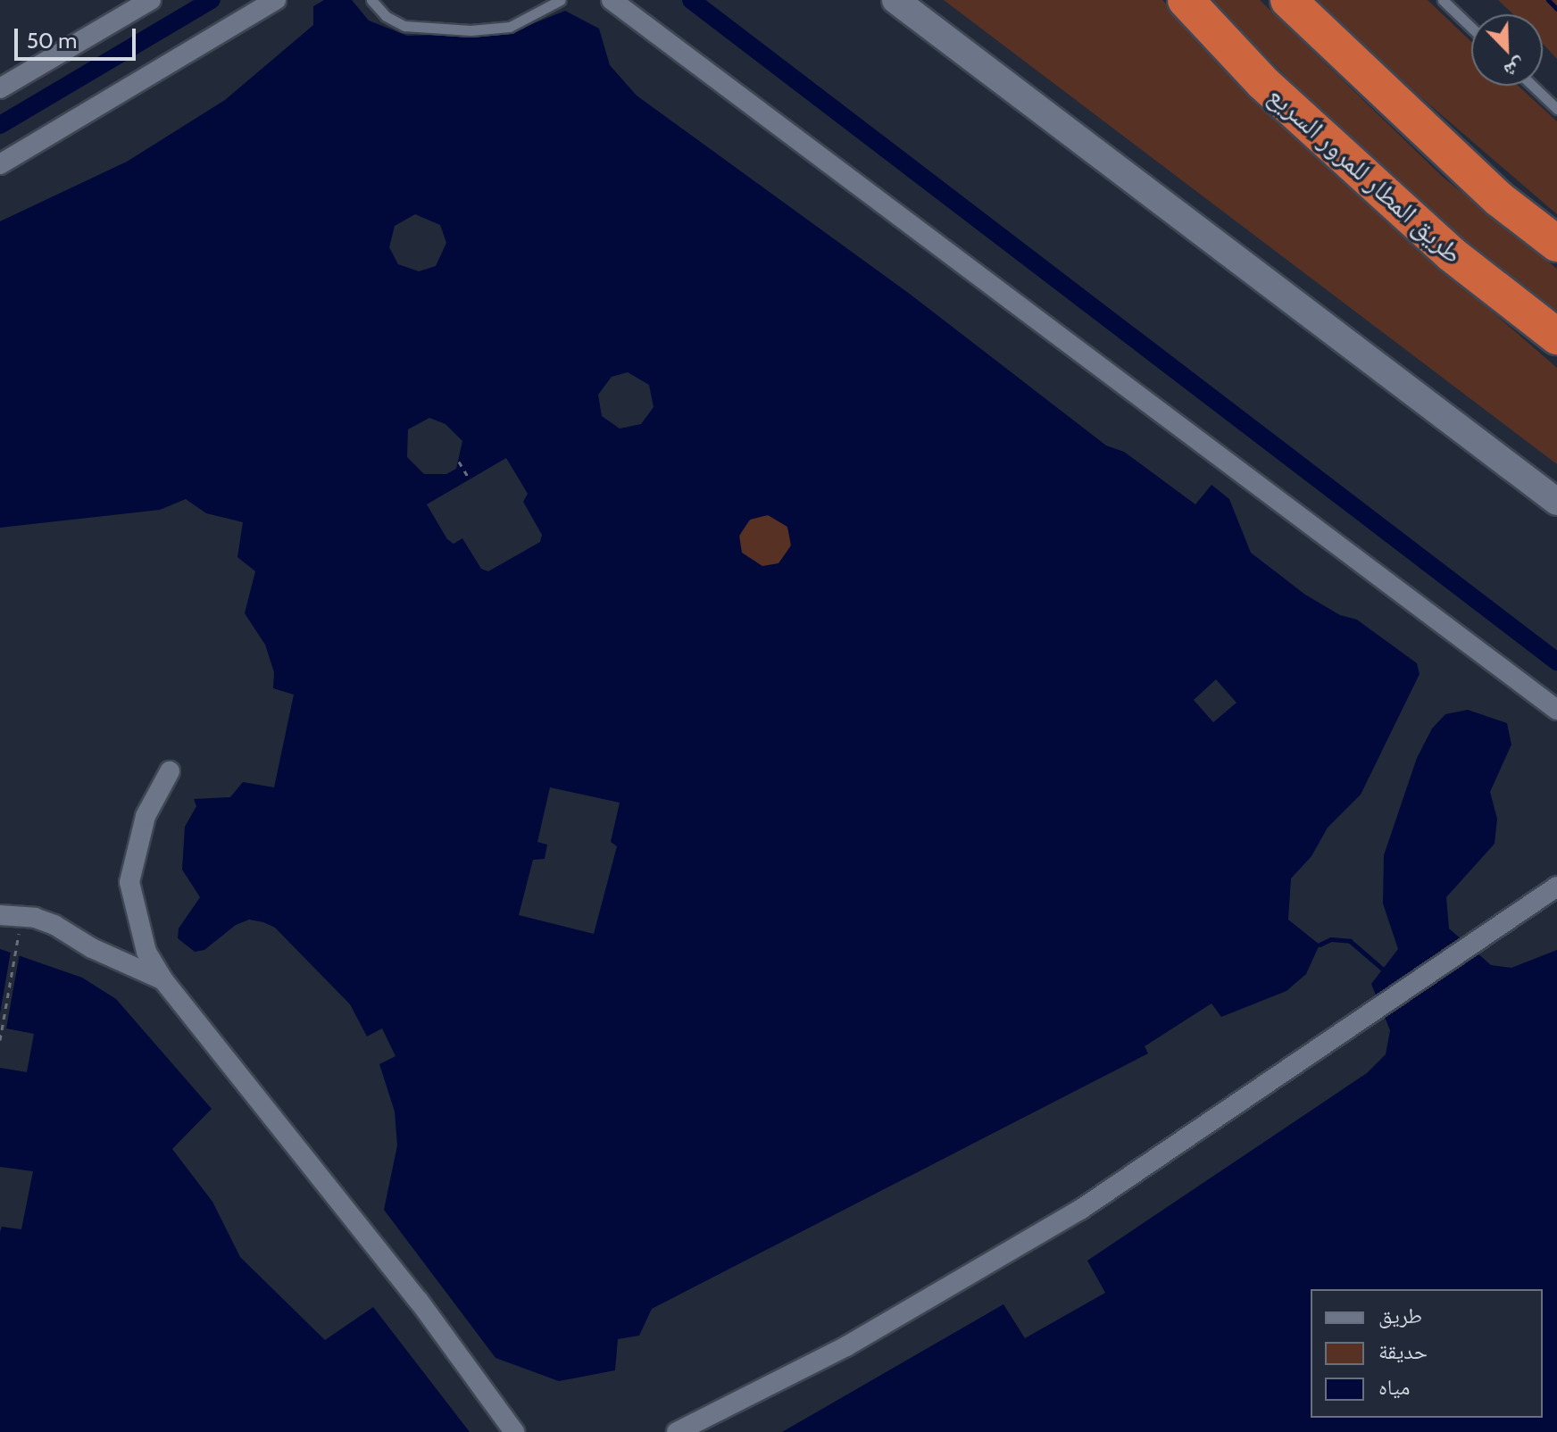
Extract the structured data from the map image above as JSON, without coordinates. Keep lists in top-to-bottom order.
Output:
{
  "streets": {
    "highway": ["طريق المطار للمرور السريع"]
  },
  "legend": ["طريق", "حديقة", "مياه"],
  "scale_bar": "50 m",
  "north": "bottom right"
}
